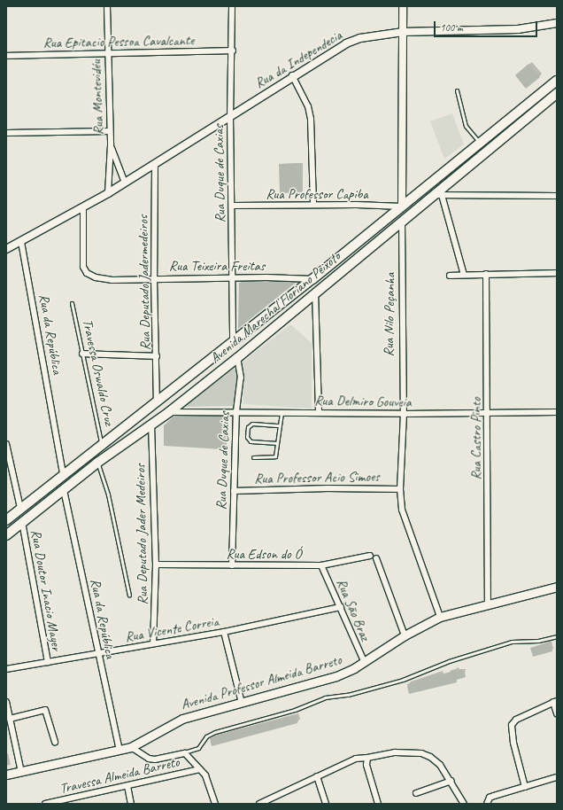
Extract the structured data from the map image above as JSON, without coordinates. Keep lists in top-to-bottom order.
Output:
{
  "streets": {
    "main road": ["Avenida Marechal Floriano Peixoto", "Rua Nilo Peçanha", "Avenida Professor Almeida Barreto"],
    "street": [
      "Rua Epitacio Pessoa Cavalcante",
      "Rua da Independecia",
      "Rua Montevidéu",
      "Rua Duque de Caxias",
      "Rua Professor Capiba",
      "Rua Teixeira Freitas",
      "Rua Deputado Jadermedeiros",
      "Rua da República",
      "Rua Delmiro Gouveia",
      "Rua Castro Pinto",
      "Rua Professor Acio Simoes",
      "Rua Deputado Jader Medeiros",
      "Rua Edson do Ó",
      "Rua Doutor Inacio Mayer",
      "Rua São Braz",
      "Rua Vicente Correia",
      "Travessa Almeida Barreto"
    ],
    "lane": ["Travessa Oswaldo Cruz"]
  },
  "crossings": [
    ["Rua Epitacio Pessoa Cavalcante", "Rua Montevidéu"],
    ["Rua Epitacio Pessoa Cavalcante", "Rua Duque de Caxias"],
    ["Rua da Independecia", "Rua Montevidéu"],
    ["Rua da Independecia", "Rua Duque de Caxias"],
    ["Rua da Independecia", "Rua Teixeira Freitas"],
    ["Rua da Independecia", "Rua Deputado Jadermedeiros"],
    ["Rua da Independecia", "Rua Nilo Peçanha"],
    ["Rua da Independecia", "Rua da República"],
    ["Rua Duque de Caxias", "Rua Professor Capiba"],
    ["Rua Duque de Caxias", "Rua Teixeira Freitas"],
    ["Rua Duque de Caxias", "Avenida Marechal Floriano Peixoto"],
    ["Rua Duque de Caxias", "Rua Delmiro Gouveia"],
    ["Rua Duque de Caxias", "Rua Professor Acio Simoes"],
    ["Rua Duque de Caxias", "Rua Edson do Ó"],
    ["Rua Professor Capiba", "Avenida Marechal Floriano Peixoto"],
    ["Rua Professor Capiba", "Rua Nilo Peçanha"],
    ["Rua Teixeira Freitas", "Rua Deputado Jadermedeiros"],
    ["Rua Teixeira Freitas", "Avenida Marechal Floriano Peixoto"],
    ["Rua Deputado Jadermedeiros", "Avenida Marechal Floriano Peixoto"],
    ["Avenida Marechal Floriano Peixoto", "Rua Nilo Peçanha"],
    ["Avenida Marechal Floriano Peixoto", "Rua da República"],
    ["Avenida Marechal Floriano Peixoto", "Travessa Oswaldo Cruz"],
    ["Avenida Marechal Floriano Peixoto", "Rua Delmiro Gouveia"],
    ["Avenida Marechal Floriano Peixoto", "Rua Deputado Jader Medeiros"],
    ["Avenida Marechal Floriano Peixoto", "Rua Doutor Inacio Mayer"],
    ["Rua Nilo Peçanha", "Rua Delmiro Gouveia"],
    ["Rua Nilo Peçanha", "Rua Professor Acio Simoes"],
    ["Rua Nilo Peçanha", "Avenida Professor Almeida Barreto"],
    ["Rua da República", "Rua Vicente Correia"],
    ["Rua da República", "Avenida Professor Almeida Barreto"],
    ["Rua Delmiro Gouveia", "Rua Castro Pinto"],
    ["Rua Castro Pinto", "Avenida Professor Almeida Barreto"],
    ["Rua Deputado Jader Medeiros", "Rua Edson do Ó"],
    ["Rua Deputado Jader Medeiros", "Rua Vicente Correia"],
    ["Rua Edson do Ó", "Rua São Braz"],
    ["Rua Doutor Inacio Mayer", "Rua Vicente Correia"],
    ["Rua São Braz", "Rua Vicente Correia"],
    ["Rua São Braz", "Avenida Professor Almeida Barreto"]
  ],
  "scale_bar": "100 m"
}
